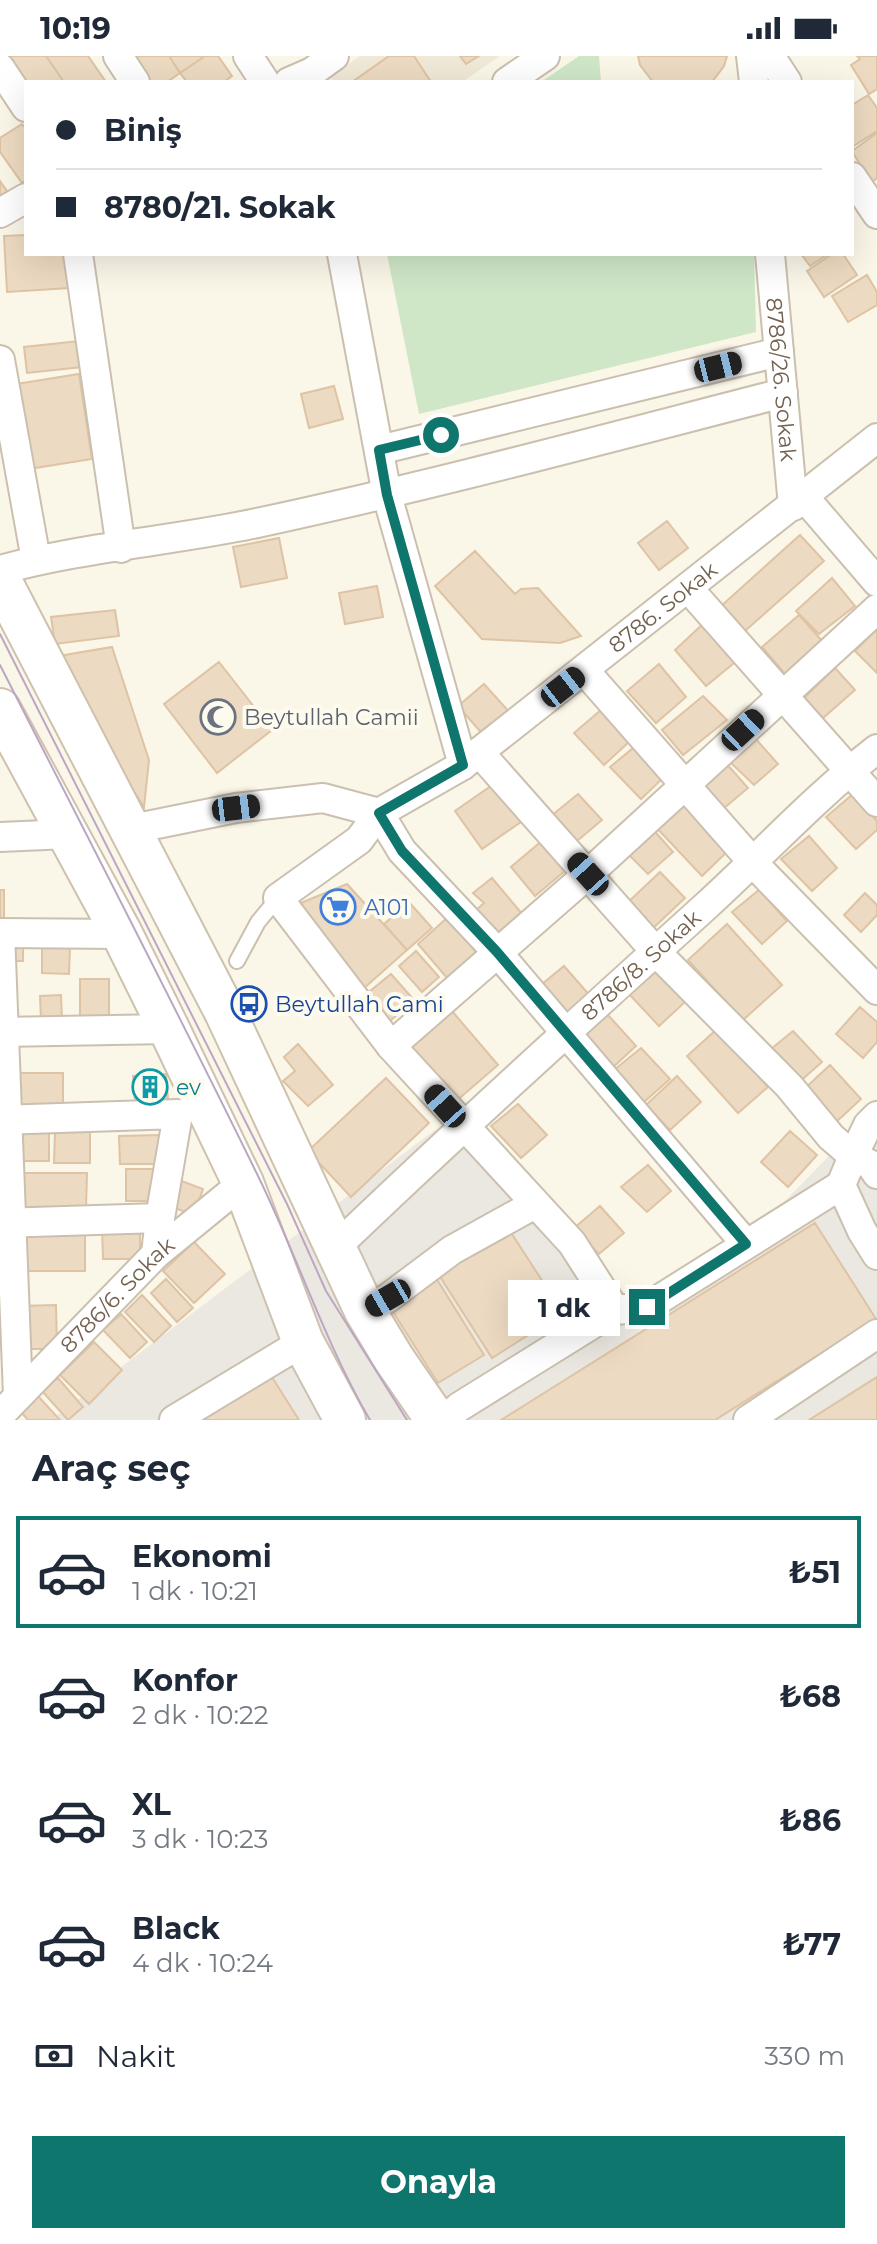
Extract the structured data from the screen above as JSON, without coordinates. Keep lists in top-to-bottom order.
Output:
{
  "streets": {
    "street": [
      "8786/26. Sokak",
      "8786. Sokak",
      "8786/8. Sokak",
      "8786/6. Sokak"
    ]
  },
  "crossings": [
    ["8786/26. Sokak", "8786. Sokak"]
  ],
  "places": {
    "mosque": ["Beytullah Camii"],
    "supermarket": ["A101"],
    "bus stop": ["Beytullah Cami"],
    "building": ["ev"]
  },
  "page": {
    "status": "10:19",
    "banner": ["Biniş", "8780/21. Sokak"],
    "bubble": "1 dk",
    "heading": "Araç seç",
    "list": [
      {
        "name": "Ekonomi",
        "note": "1 dk · 10:21",
        "value": "₺51"
      },
      {
        "name": "Konfor",
        "note": "2 dk · 10:22",
        "value": "₺68"
      },
      {
        "name": "XL",
        "note": "3 dk · 10:23",
        "value": "₺86"
      },
      {
        "name": "Black",
        "note": "4 dk · 10:24",
        "value": "₺77"
      }
    ],
    "pay": ["Nakit", "330 m"],
    "buttons": "Onayla"
  }
}
